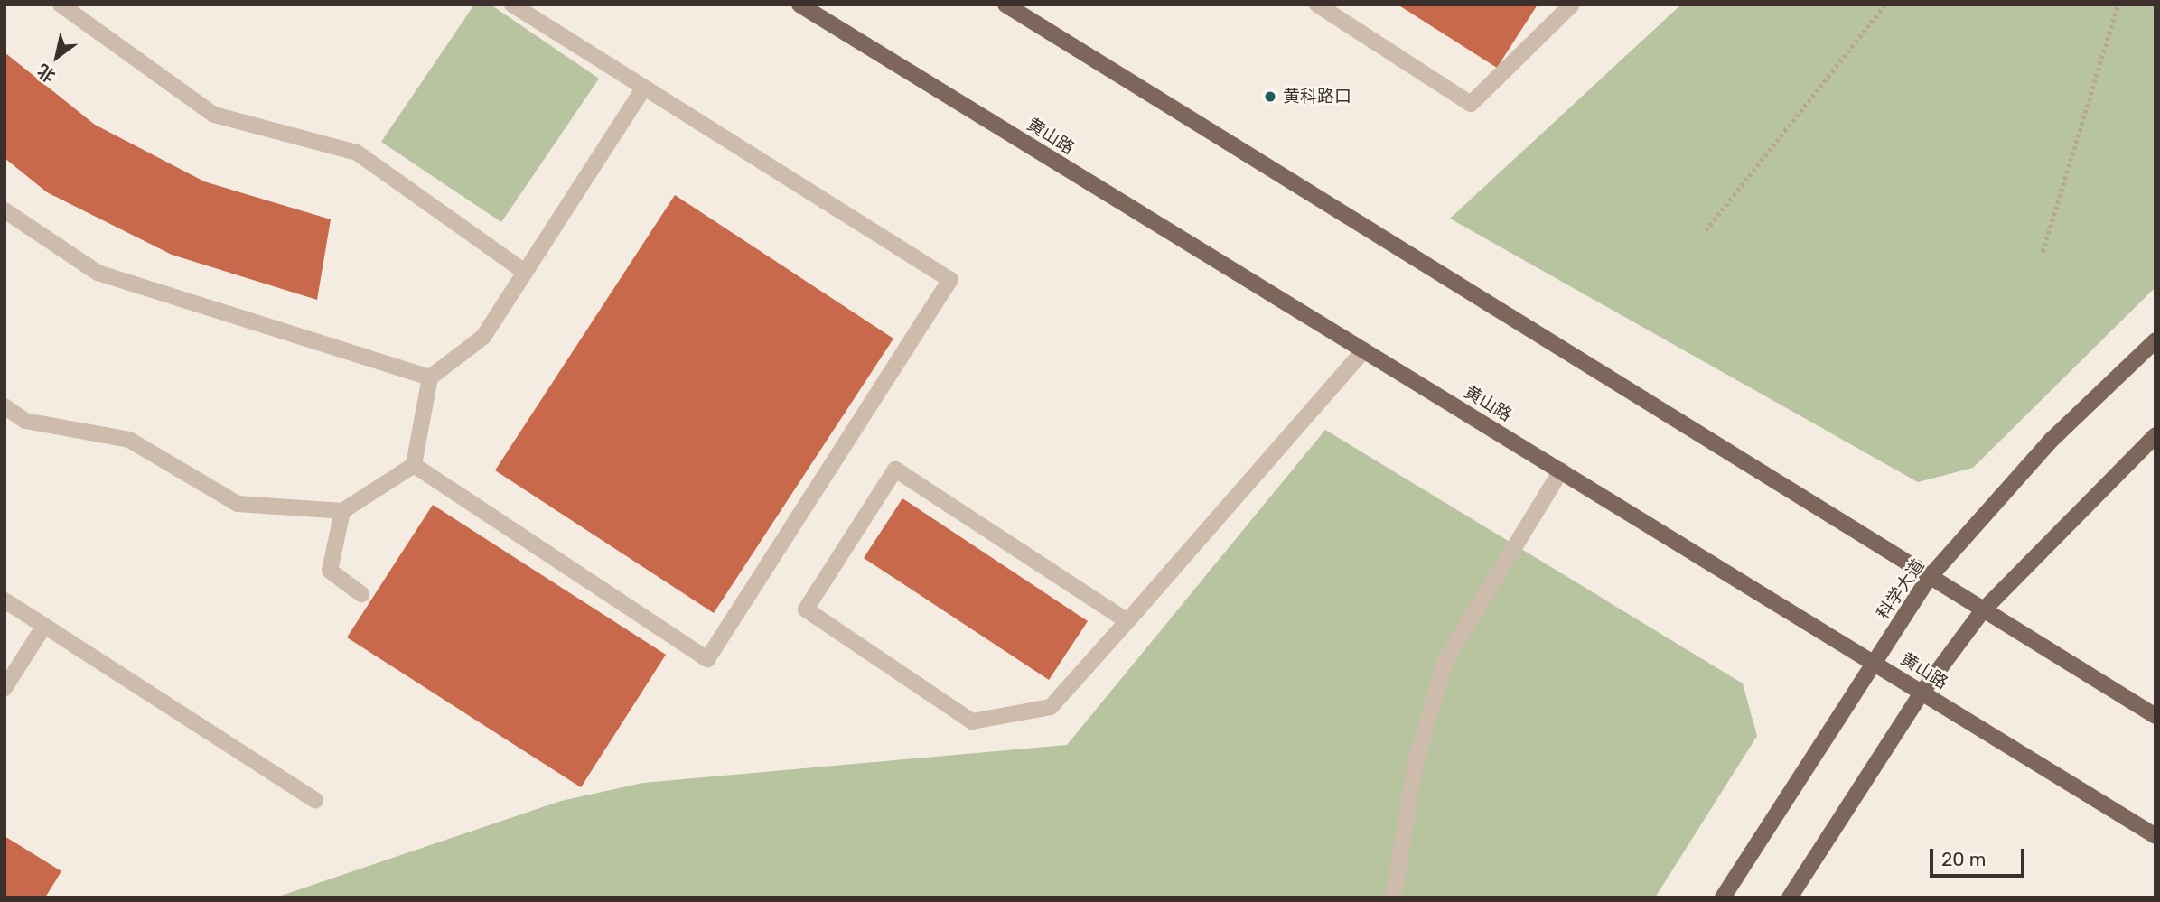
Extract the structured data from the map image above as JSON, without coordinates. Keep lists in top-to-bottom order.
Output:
{
  "streets": {
    "main road": ["黄山路", "科学大道"]
  },
  "crossings": [
    ["黄山路", "科学大道"]
  ],
  "places": ["黄科路口"],
  "scale_bar": "20 m",
  "north": "bottom left"
}
